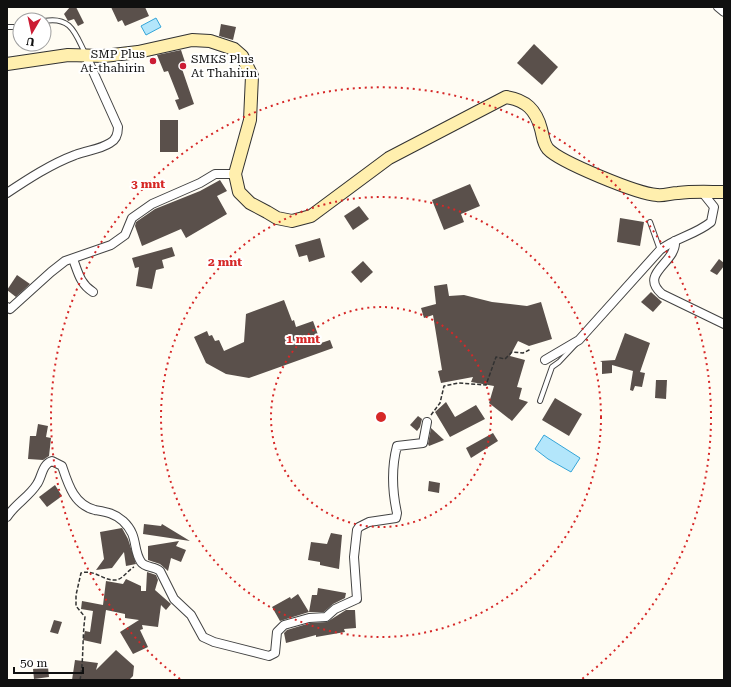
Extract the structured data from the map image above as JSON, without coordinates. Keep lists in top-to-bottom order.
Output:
{
  "places": ["SMP Plus At-thahirin", "SMKS Plus At Thahirin"],
  "scale_bar": "50 m",
  "north": "bottom",
  "rings": ["3 mnt", "2 mnt", "1 mnt"]
}
